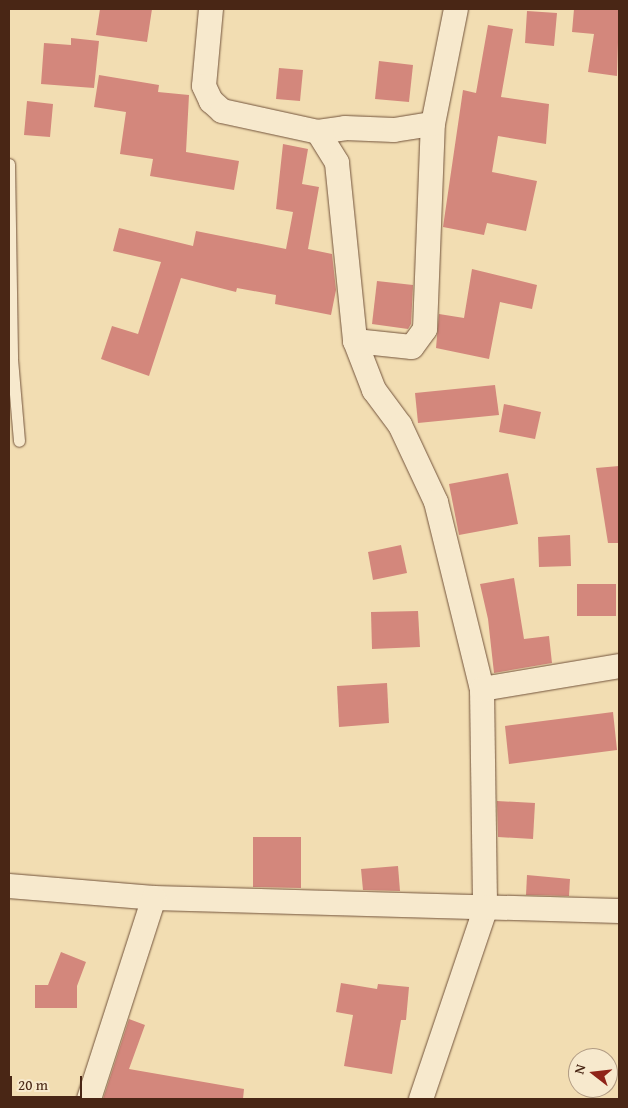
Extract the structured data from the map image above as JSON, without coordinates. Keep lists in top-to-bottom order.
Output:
{
  "scale_bar": "20 m",
  "north": "left"
}
